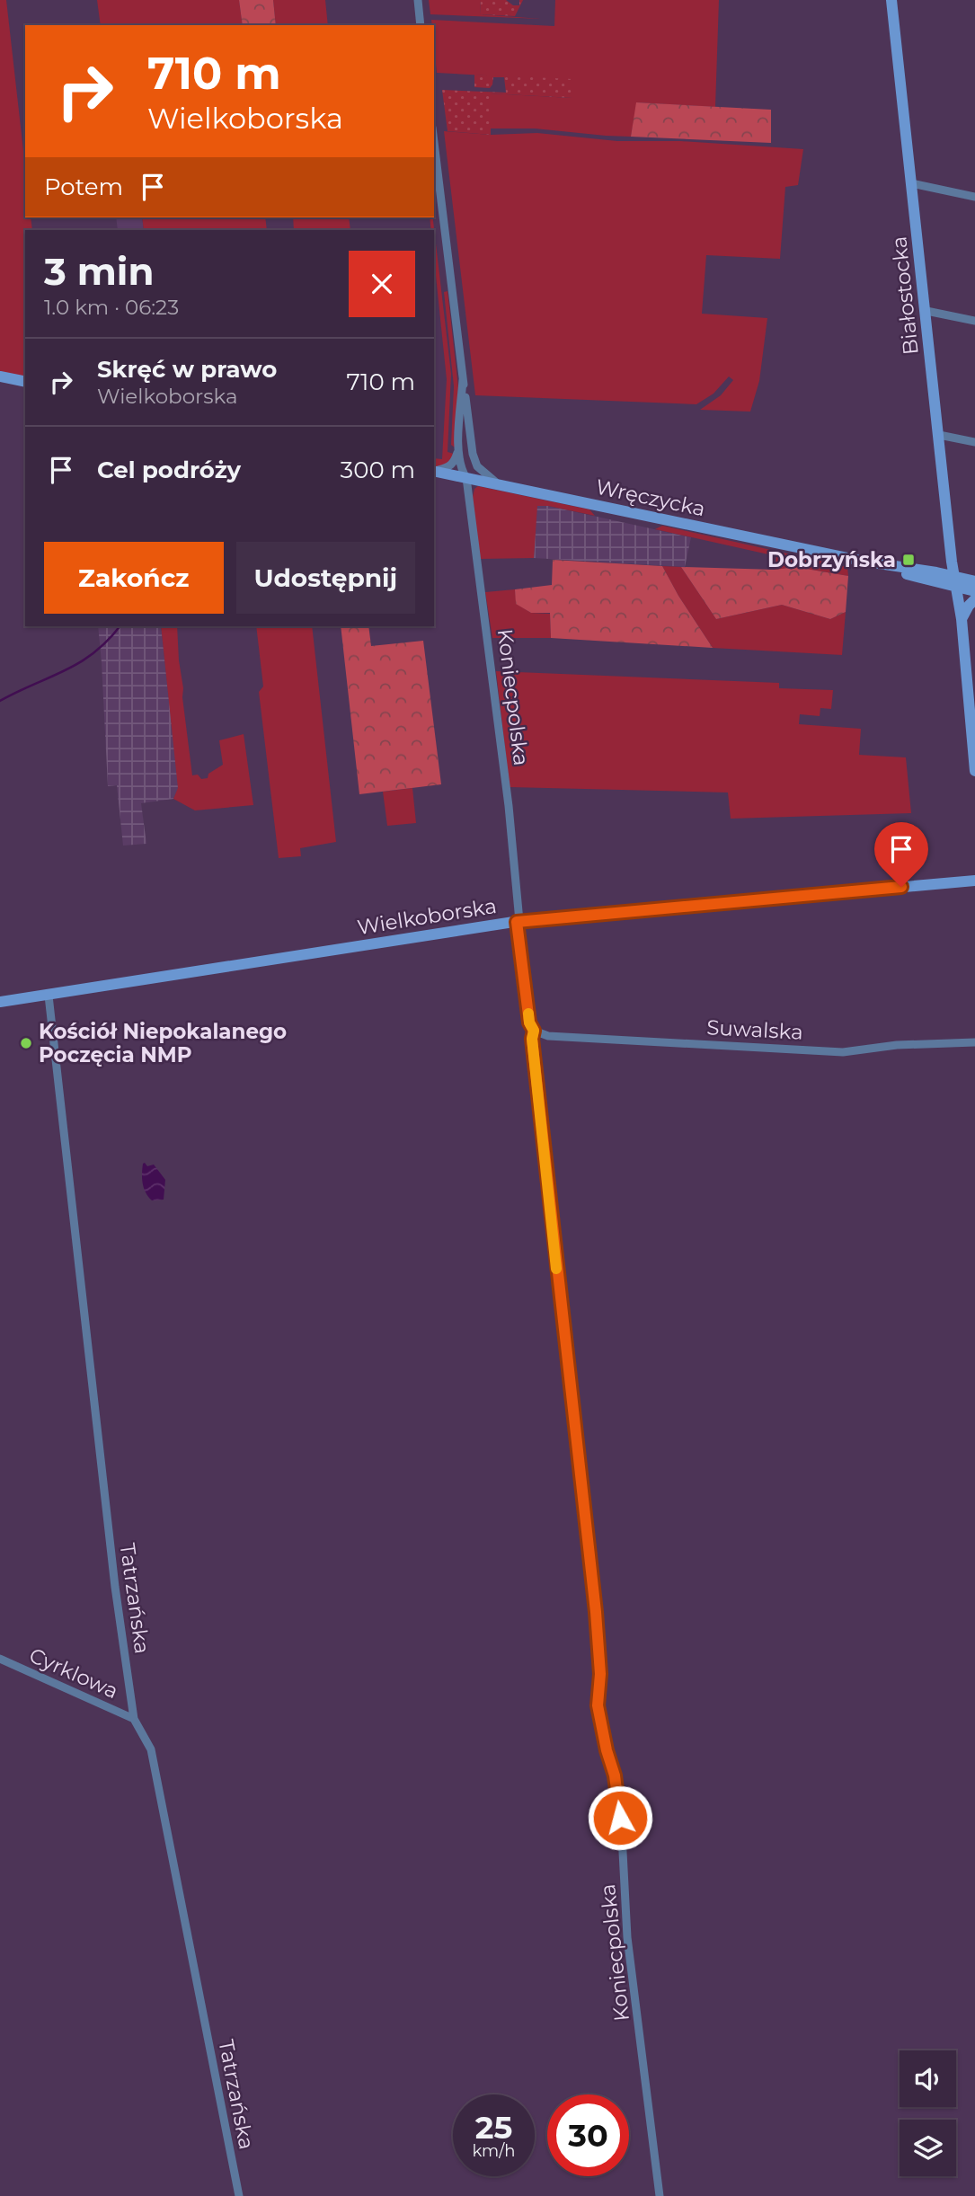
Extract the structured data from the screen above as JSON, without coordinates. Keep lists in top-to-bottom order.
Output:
{
  "streets": {
    "street": [
      "Białostocka",
      "Wręczycka",
      "Koniecpolska",
      "Wielkoborska",
      "Suwalska",
      "Tatrzańska",
      "Cyrklowa"
    ]
  },
  "crossings": [
    ["Białostocka", "Wręczycka"],
    ["Wręczycka", "Koniecpolska"],
    ["Koniecpolska", "Wielkoborska"],
    ["Koniecpolska", "Suwalska"],
    ["Wielkoborska", "Tatrzańska"],
    ["Tatrzańska", "Cyrklowa"]
  ],
  "places": {
    "transit": ["Dobrzyńska"],
    "other": ["Kościół Niepokalanego Poczęcia NMP"]
  },
  "page": {
    "turn": ["710 m", "Wielkoborska"],
    "then": "Potem",
    "heading": ["3 min", "1.0 km · 06:23"],
    "list": [
      {
        "name": "Skręć w prawo",
        "note": "Wielkoborska",
        "value": "710 m"
      },
      {
        "name": "Cel podróży",
        "value": "300 m"
      }
    ],
    "buttons": ["Zakończ", "Udostępnij"],
    "speed": "25 km/h",
    "limit": "30"
  }
}
